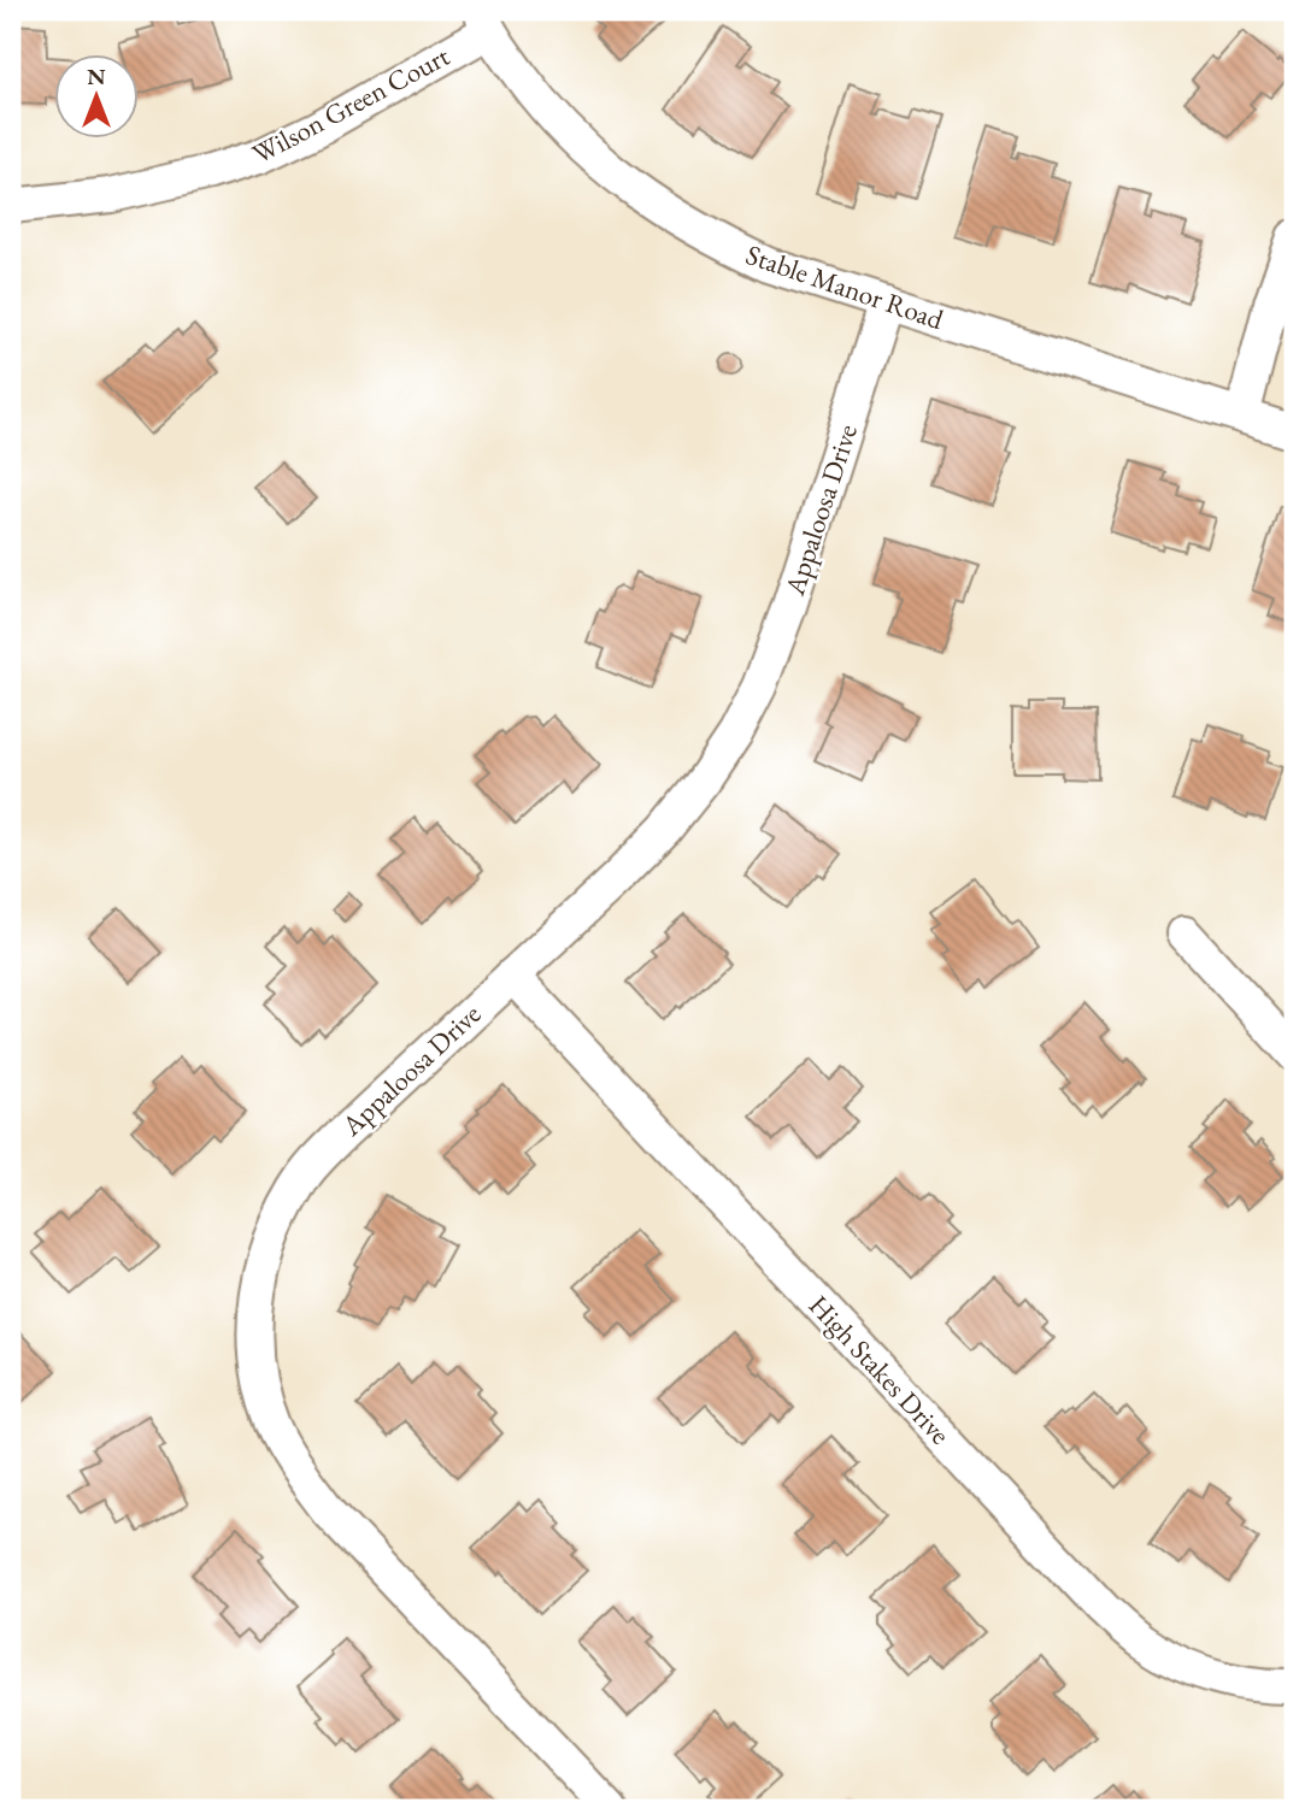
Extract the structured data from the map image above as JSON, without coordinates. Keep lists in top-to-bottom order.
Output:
{
  "streets": {
    "street": [
      "Wilson Green Court",
      "Stable Manor Road",
      "Appaloosa Drive",
      "High Stakes Drive"
    ]
  },
  "crossings": [
    ["Wilson Green Court", "Stable Manor Road"],
    ["Stable Manor Road", "Appaloosa Drive"],
    ["Appaloosa Drive", "High Stakes Drive"]
  ],
  "north": "top"
}
